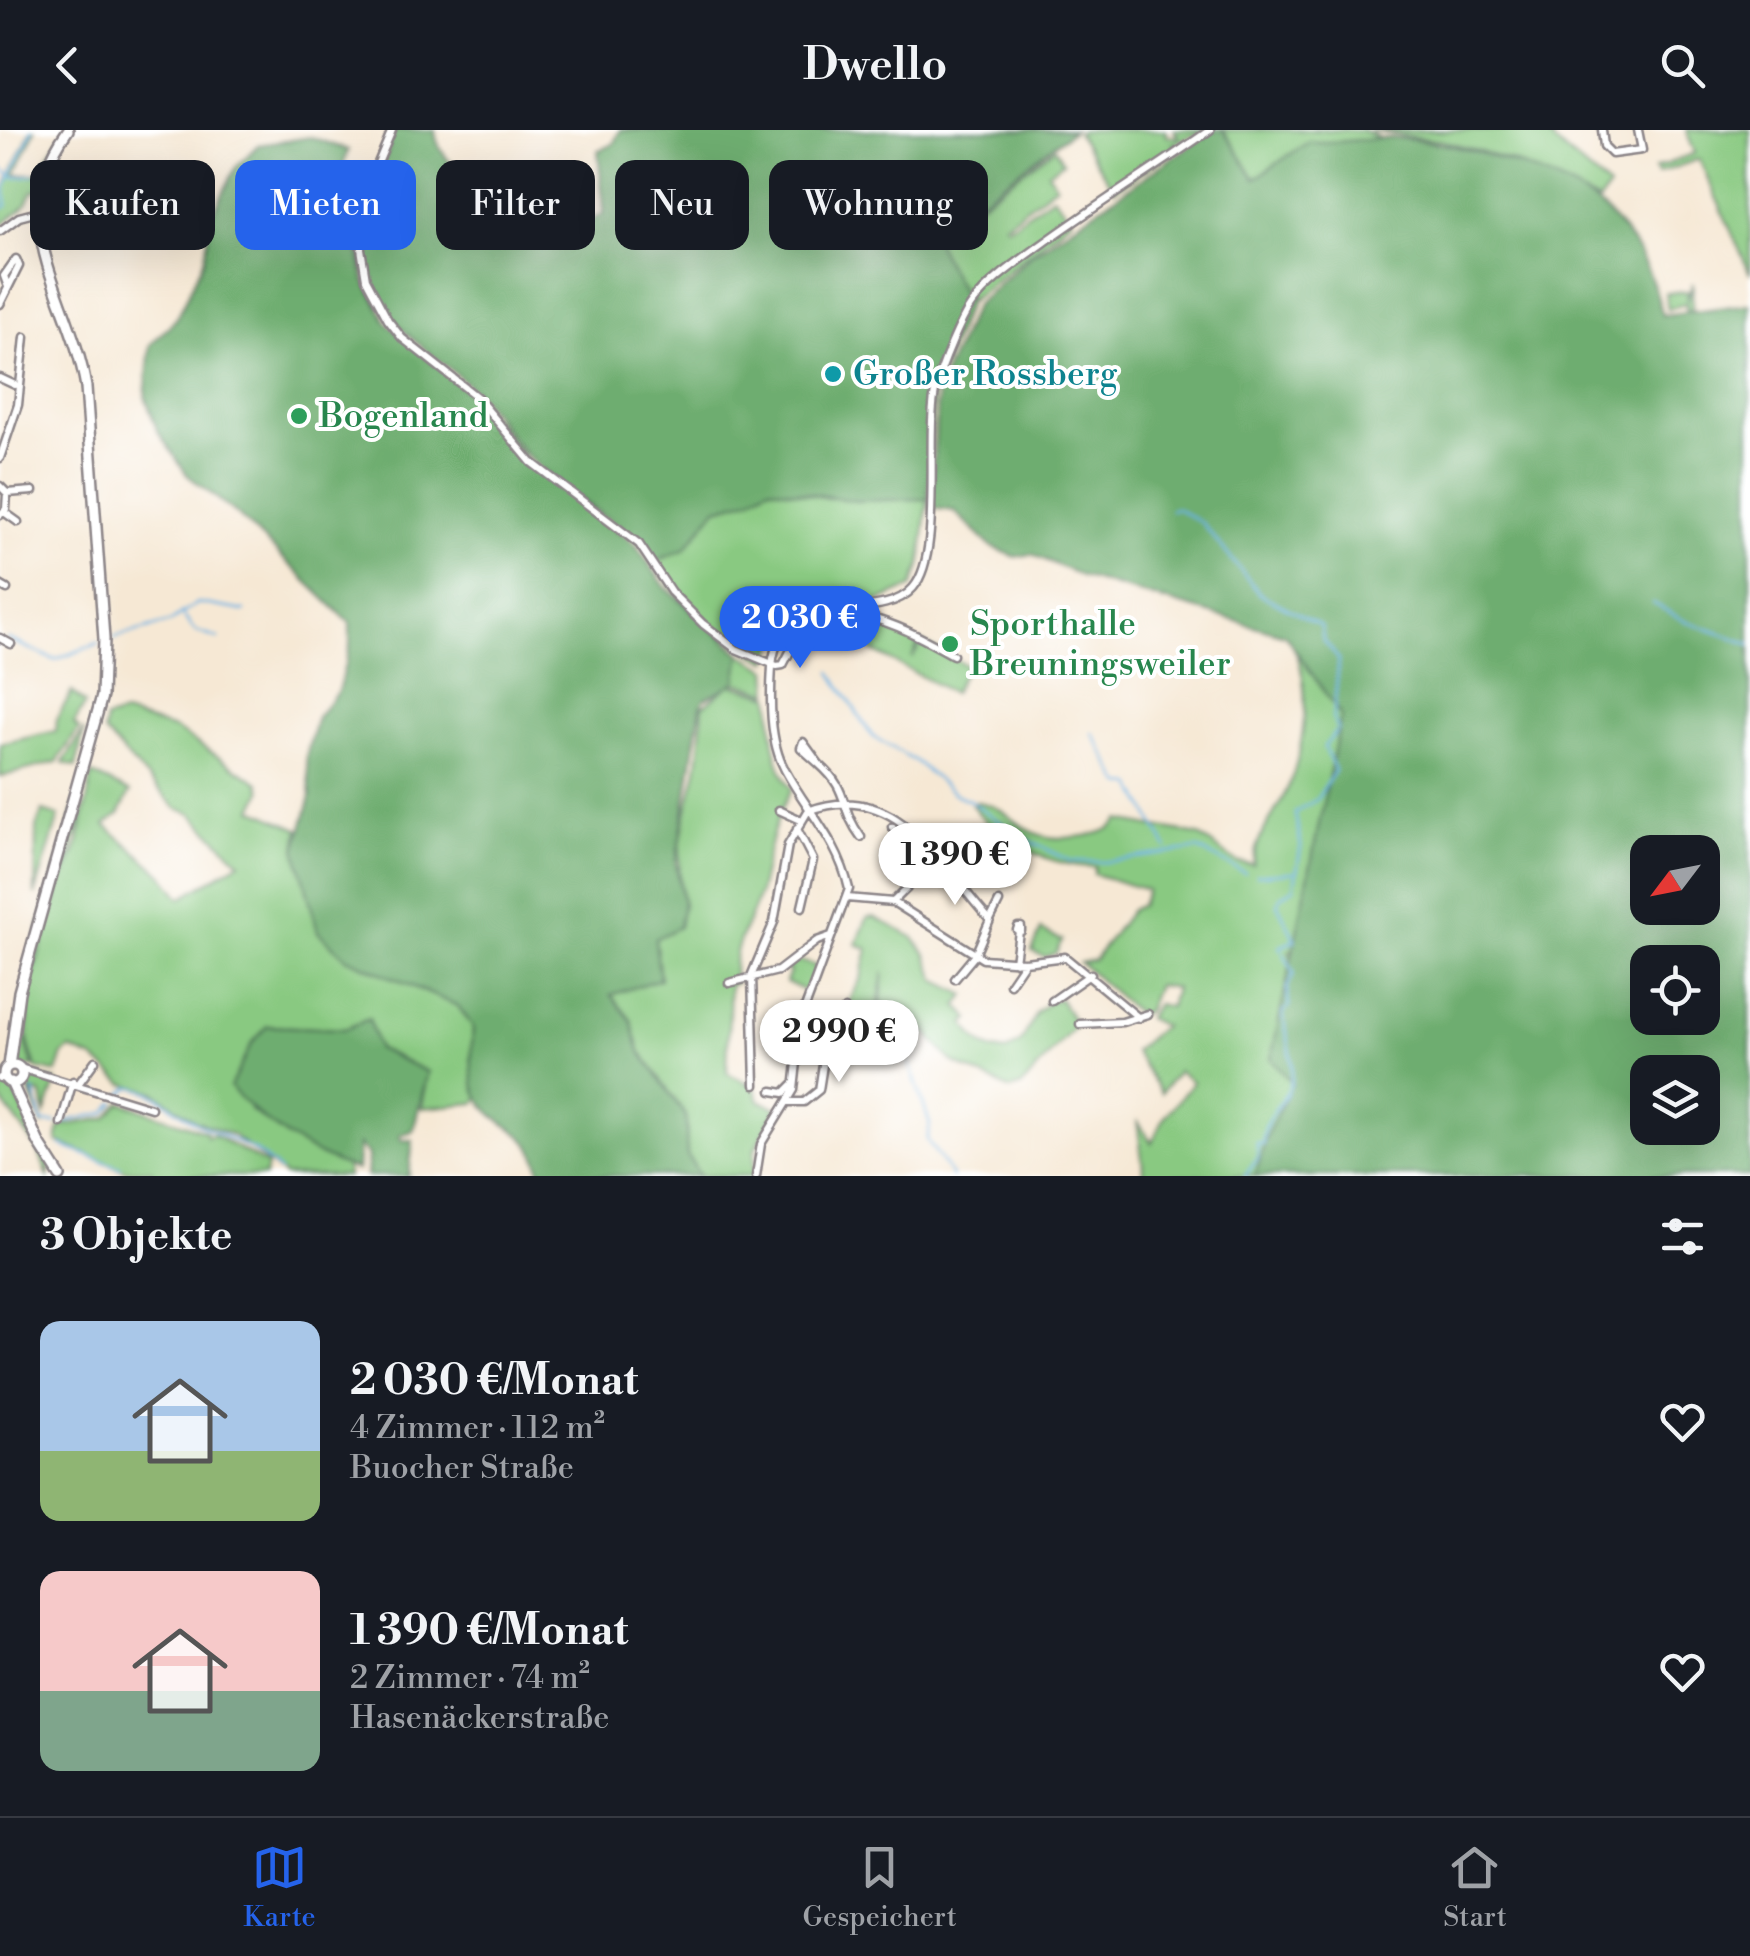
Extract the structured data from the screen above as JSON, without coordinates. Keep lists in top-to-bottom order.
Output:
{
  "places": ["Großer Rossberg", "Bogenland", "Sporthalle Breuningsweiler"],
  "north": "bottom left",
  "page": {
    "header": "Dwello",
    "chip": [
      "Kaufen",
      "Mieten",
      "Filter",
      "Neu",
      "Wohnung"
    ],
    "price": ["2 030 €", "1 390 €", "2 990 €"],
    "heading": "3 Objekte",
    "list": [
      {
        "name": "2 030 €/Monat",
        "note": "4 Zimmer · 112 m² · Buocher Straße"
      },
      {
        "name": "1 390 €/Monat",
        "note": "2 Zimmer · 74 m² · Hasenäckerstraße"
      }
    ],
    "tabs": ["Karte", "Gespeichert", "Start"]
  }
}
